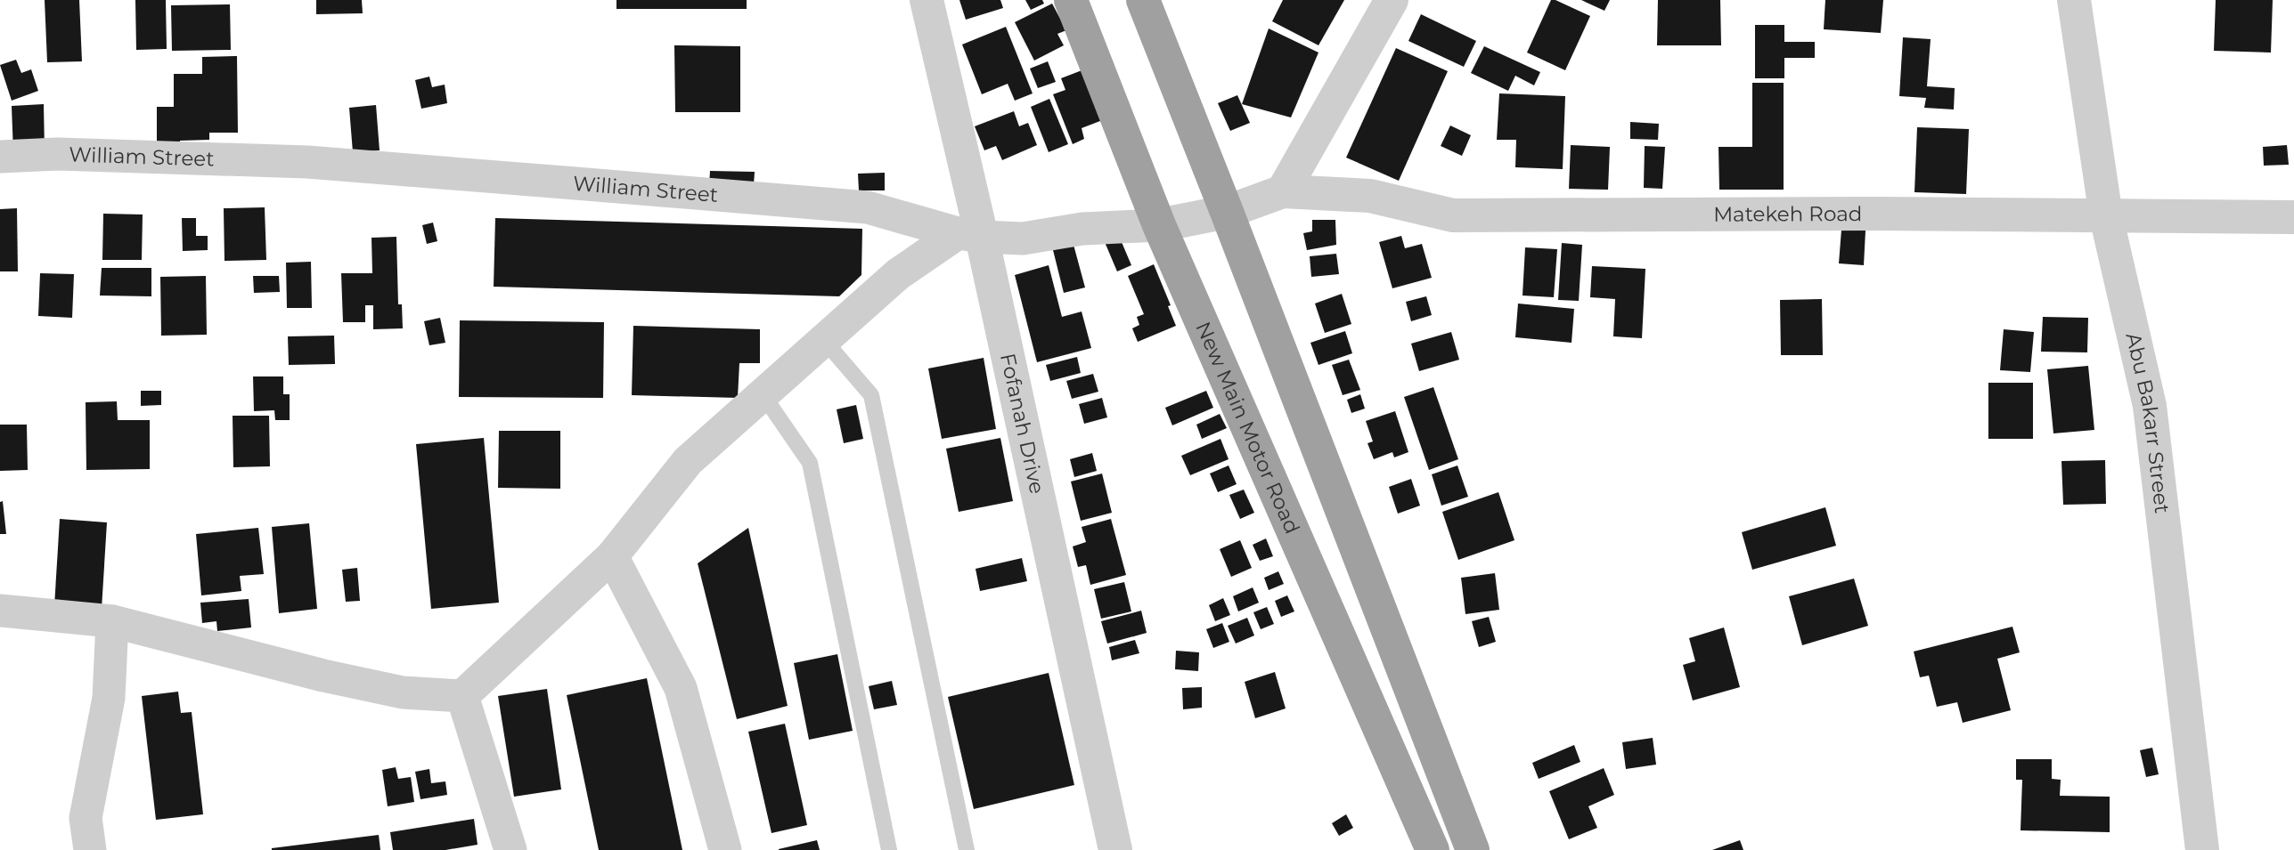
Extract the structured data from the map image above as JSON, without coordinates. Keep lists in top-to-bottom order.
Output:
{
  "streets": {
    "highway": ["New Main Motor Road"],
    "street": [
      "William Street",
      "Matekeh Road",
      "Abu Bakarr Street",
      "Fofanah Drive"
    ]
  },
  "crossings": [
    ["William Street", "Matekeh Road"],
    ["William Street", "Fofanah Drive"],
    ["William Street", "New Main Motor Road"],
    ["Matekeh Road", "Abu Bakarr Street"]
  ]
}
